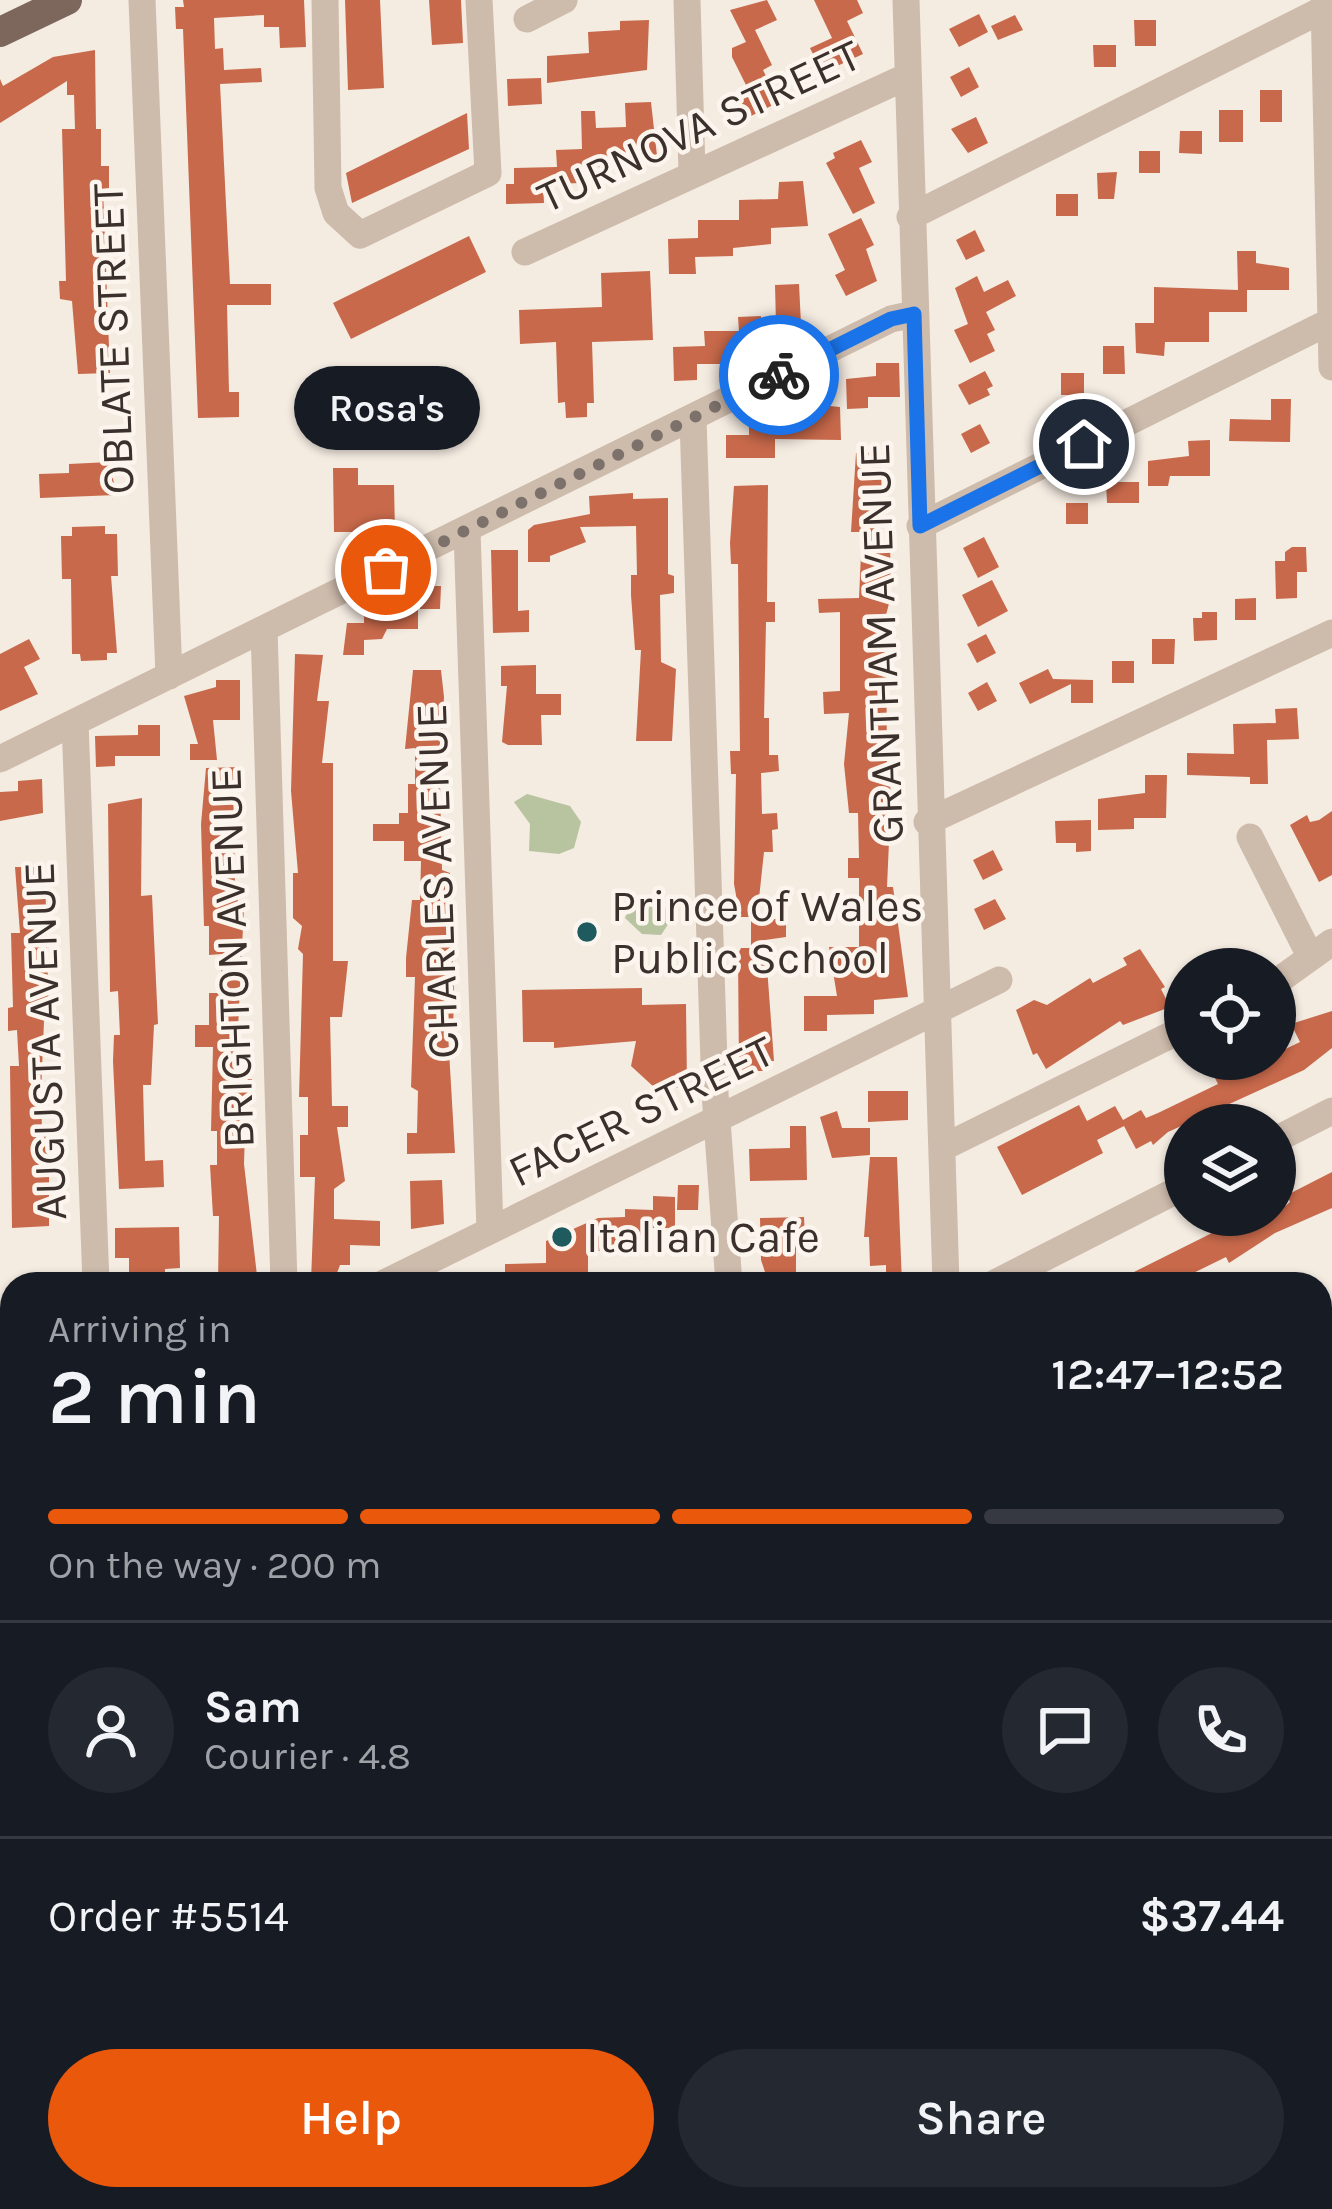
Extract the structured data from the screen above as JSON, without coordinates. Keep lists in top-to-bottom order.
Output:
{
  "streets": {
    "street": [
      "TURNOVA STREET",
      "OBLATE STREET",
      "GRANTHAM AVENUE",
      "CHARLES AVENUE",
      "BRIGHTON AVENUE",
      "AUGUSTA AVENUE",
      "FACER STREET"
    ]
  },
  "crossings": [
    ["TURNOVA STREET", "GRANTHAM AVENUE"],
    ["GRANTHAM AVENUE", "FACER STREET"],
    ["CHARLES AVENUE", "FACER STREET"]
  ],
  "places": ["Rosa's", "Prince of Wales Public School", "Italian Cafe"],
  "page": {
    "bubble": "Rosa's",
    "heading": ["2 min", "Arriving in", "12:47–12:52"],
    "panel": [
      "Sam",
      "Courier · 4.8",
      "Order #5514",
      "$37.44"
    ],
    "bar": "On the way · 200 m",
    "buttons": ["Help", "Share"]
  }
}
